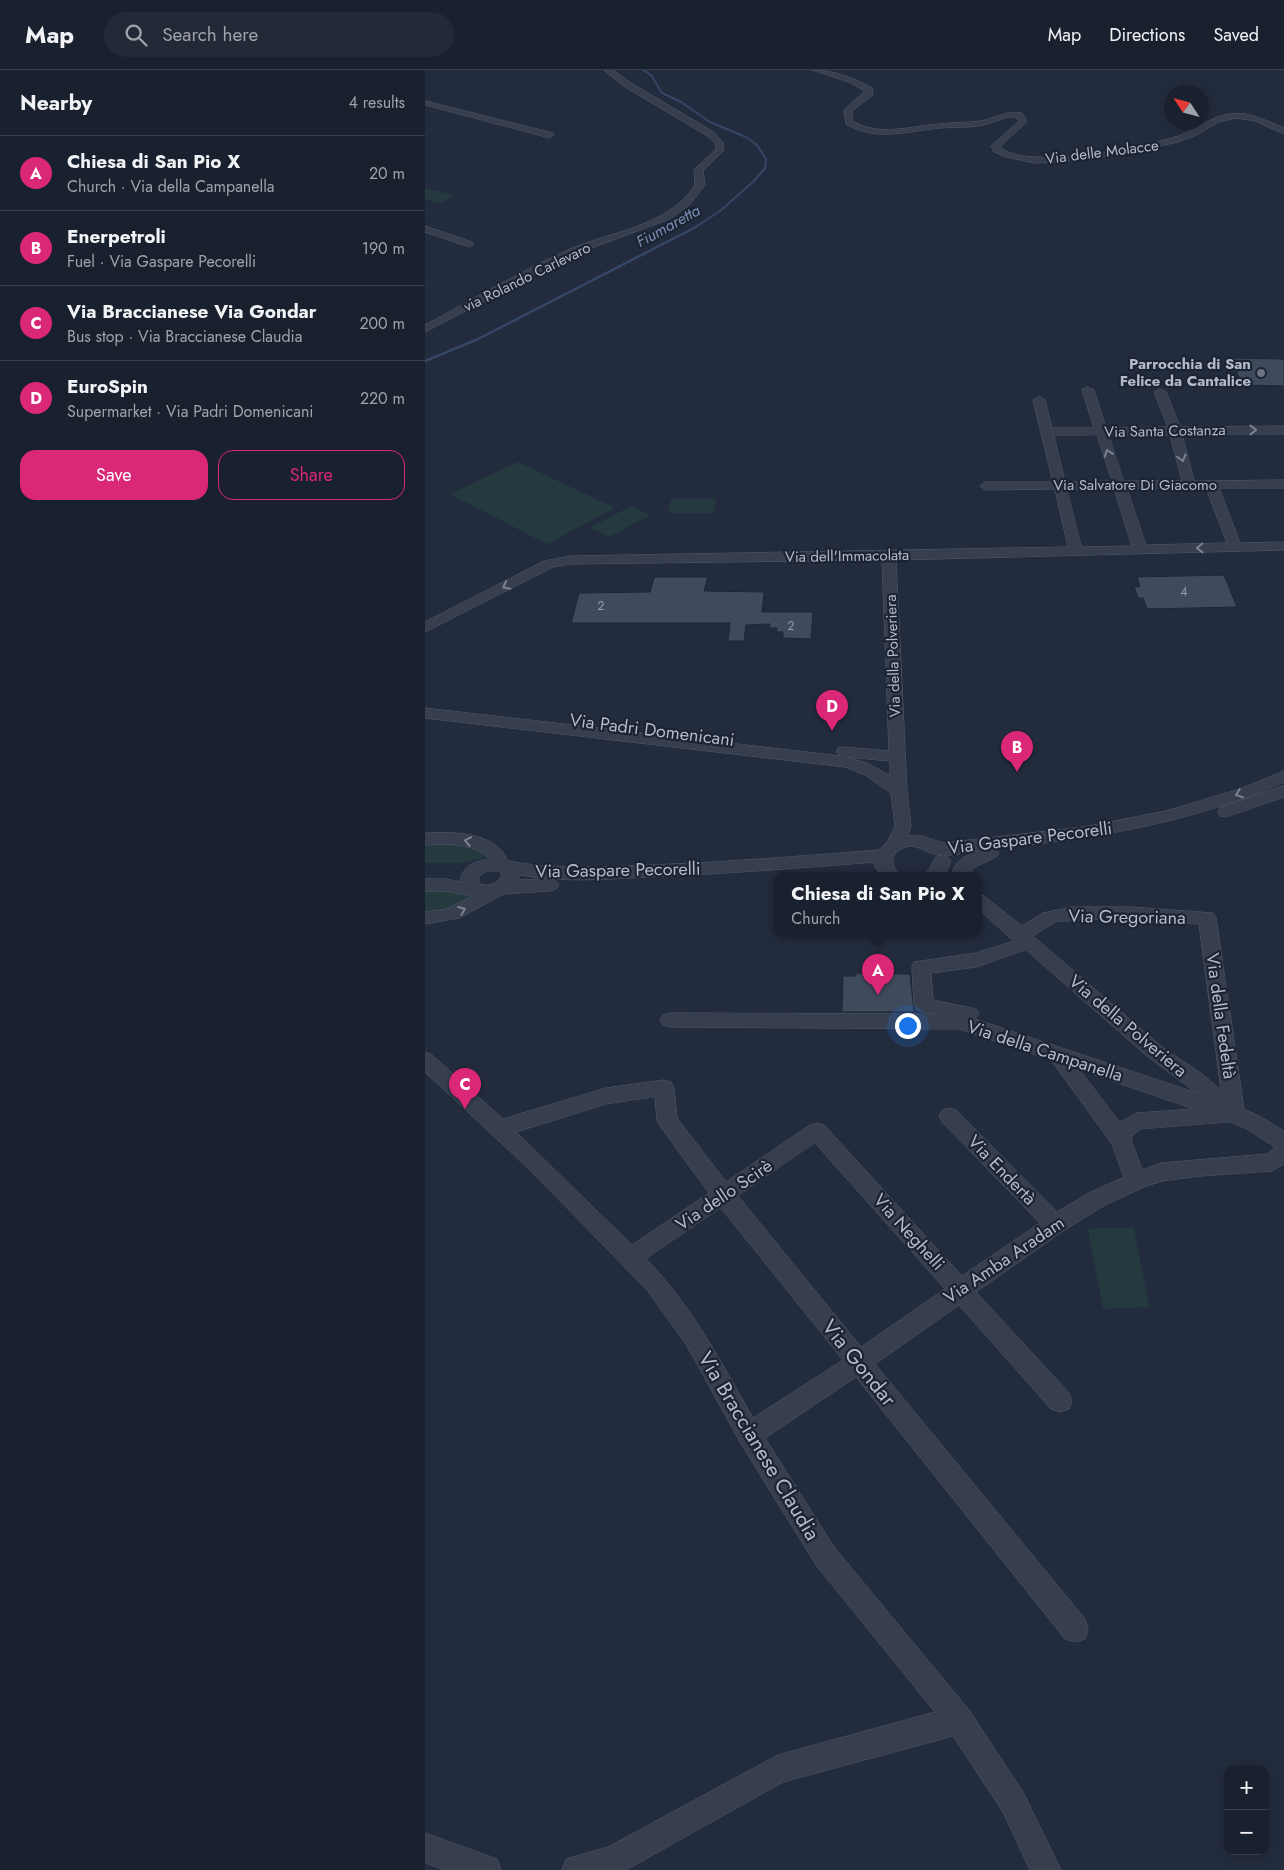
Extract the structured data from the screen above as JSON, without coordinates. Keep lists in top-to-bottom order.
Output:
{
  "streets": {
    "street": [
      "Via delle Molacce",
      "via Rolando Carlevaro",
      "Via Santa Costanza",
      "Via Salvatore Di Giacomo",
      "Via dell'Immacolata",
      "Via della Polveriera",
      "Via Padri Domenicani",
      "Via Gaspare Pecorelli",
      "Via Gregoriana",
      "Via della Fedeltà",
      "Via della Campanella",
      "Via Endertà",
      "Via dello Scirè",
      "Via Neghelli",
      "Via Amba Aradam",
      "Via Gondar",
      "Via Braccianese Claudia"
    ]
  },
  "crossings": [
    ["Via dell'Immacolata", "Via della Polveriera"],
    ["Via della Polveriera", "Via Padri Domenicani"],
    ["Via della Polveriera", "Via Gaspare Pecorelli"],
    ["Via della Polveriera", "Via Gregoriana"],
    ["Via della Polveriera", "Via della Fedeltà"],
    ["Via della Polveriera", "Via della Campanella"],
    ["Via Gregoriana", "Via della Fedeltà"],
    ["Via della Fedeltà", "Via della Campanella"],
    ["Via Endertà", "Via Amba Aradam"],
    ["Via dello Scirè", "Via Neghelli"],
    ["Via dello Scirè", "Via Gondar"],
    ["Via dello Scirè", "Via Braccianese Claudia"],
    ["Via Neghelli", "Via Amba Aradam"],
    ["Via Amba Aradam", "Via Gondar"],
    ["Via Amba Aradam", "Via Braccianese Claudia"]
  ],
  "one_way": ["Via Santa Costanza", "Via dell'Immacolata"],
  "water": ["Fiumaretta"],
  "places": ["Parrocchia di San Felice da Cantalice"],
  "house_numbers": ["4", "2", "2"],
  "north": "top left",
  "page": {
    "header": "Map",
    "search": "Search here",
    "nav": ["Map", "Directions", "Saved"],
    "heading": ["Nearby", "4 results"],
    "list": [
      {
        "mark": "A",
        "name": "Chiesa di San Pio X",
        "note": "Church · Via della Campanella",
        "value": "20 m"
      },
      {
        "mark": "B",
        "name": "Enerpetroli",
        "note": "Fuel · Via Gaspare Pecorelli",
        "value": "190 m"
      },
      {
        "mark": "C",
        "name": "Via Braccianese Via Gondar",
        "note": "Bus stop · Via Braccianese Claudia",
        "value": "200 m"
      },
      {
        "mark": "D",
        "name": "EuroSpin",
        "note": "Supermarket · Via Padri Domenicani",
        "value": "220 m"
      }
    ],
    "buttons": ["Save", "Share"],
    "pins": [
      "D",
      "B",
      "A",
      "C"
    ],
    "popup": ["Chiesa di San Pio X", "Church"],
    "map_buttons": ["+", "−"]
  }
}
